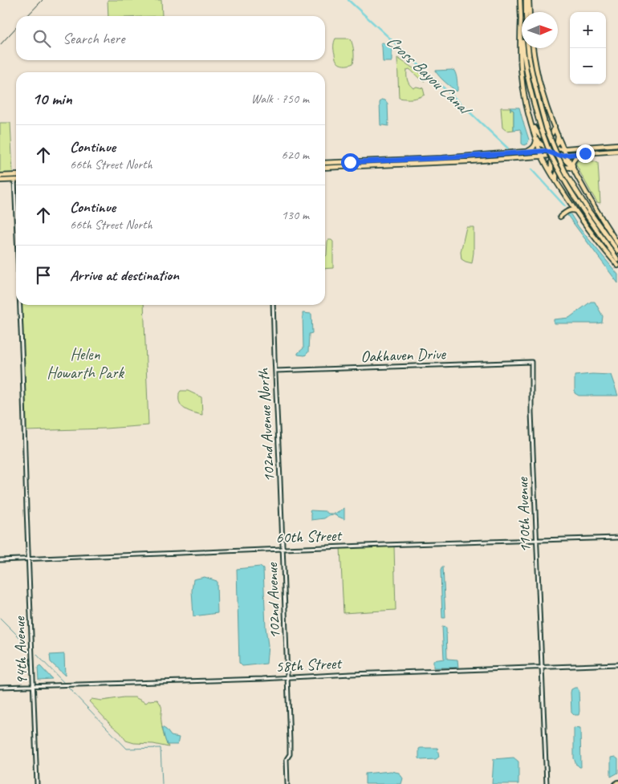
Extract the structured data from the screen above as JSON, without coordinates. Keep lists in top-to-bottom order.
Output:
{
  "streets": {
    "street": [
      "Oakhaven Drive",
      "102nd Avenue North",
      "110th Avenue",
      "60th Street",
      "102nd Avenue",
      "94th Avenue",
      "58th Street"
    ]
  },
  "crossings": [
    ["Oakhaven Drive", "102nd Avenue North"],
    ["Oakhaven Drive", "110th Avenue"],
    ["102nd Avenue North", "60th Street"],
    ["102nd Avenue North", "102nd Avenue"],
    ["110th Avenue", "60th Street"],
    ["110th Avenue", "58th Street"],
    ["60th Street", "102nd Avenue"],
    ["60th Street", "94th Avenue"],
    ["102nd Avenue", "58th Street"],
    ["94th Avenue", "58th Street"]
  ],
  "water": ["Cross Bayou Canal"],
  "parks": ["Helen Howarth Park"],
  "north": "right",
  "page": {
    "map_buttons": ["+", "−"],
    "search": "Search here",
    "heading": ["10 min", "Walk · 750 m"],
    "list": [
      ["Continue", "66th Street North", "620 m"],
      ["Continue", "66th Street North", "130 m"],
      "Arrive at destination"
    ]
  }
}
